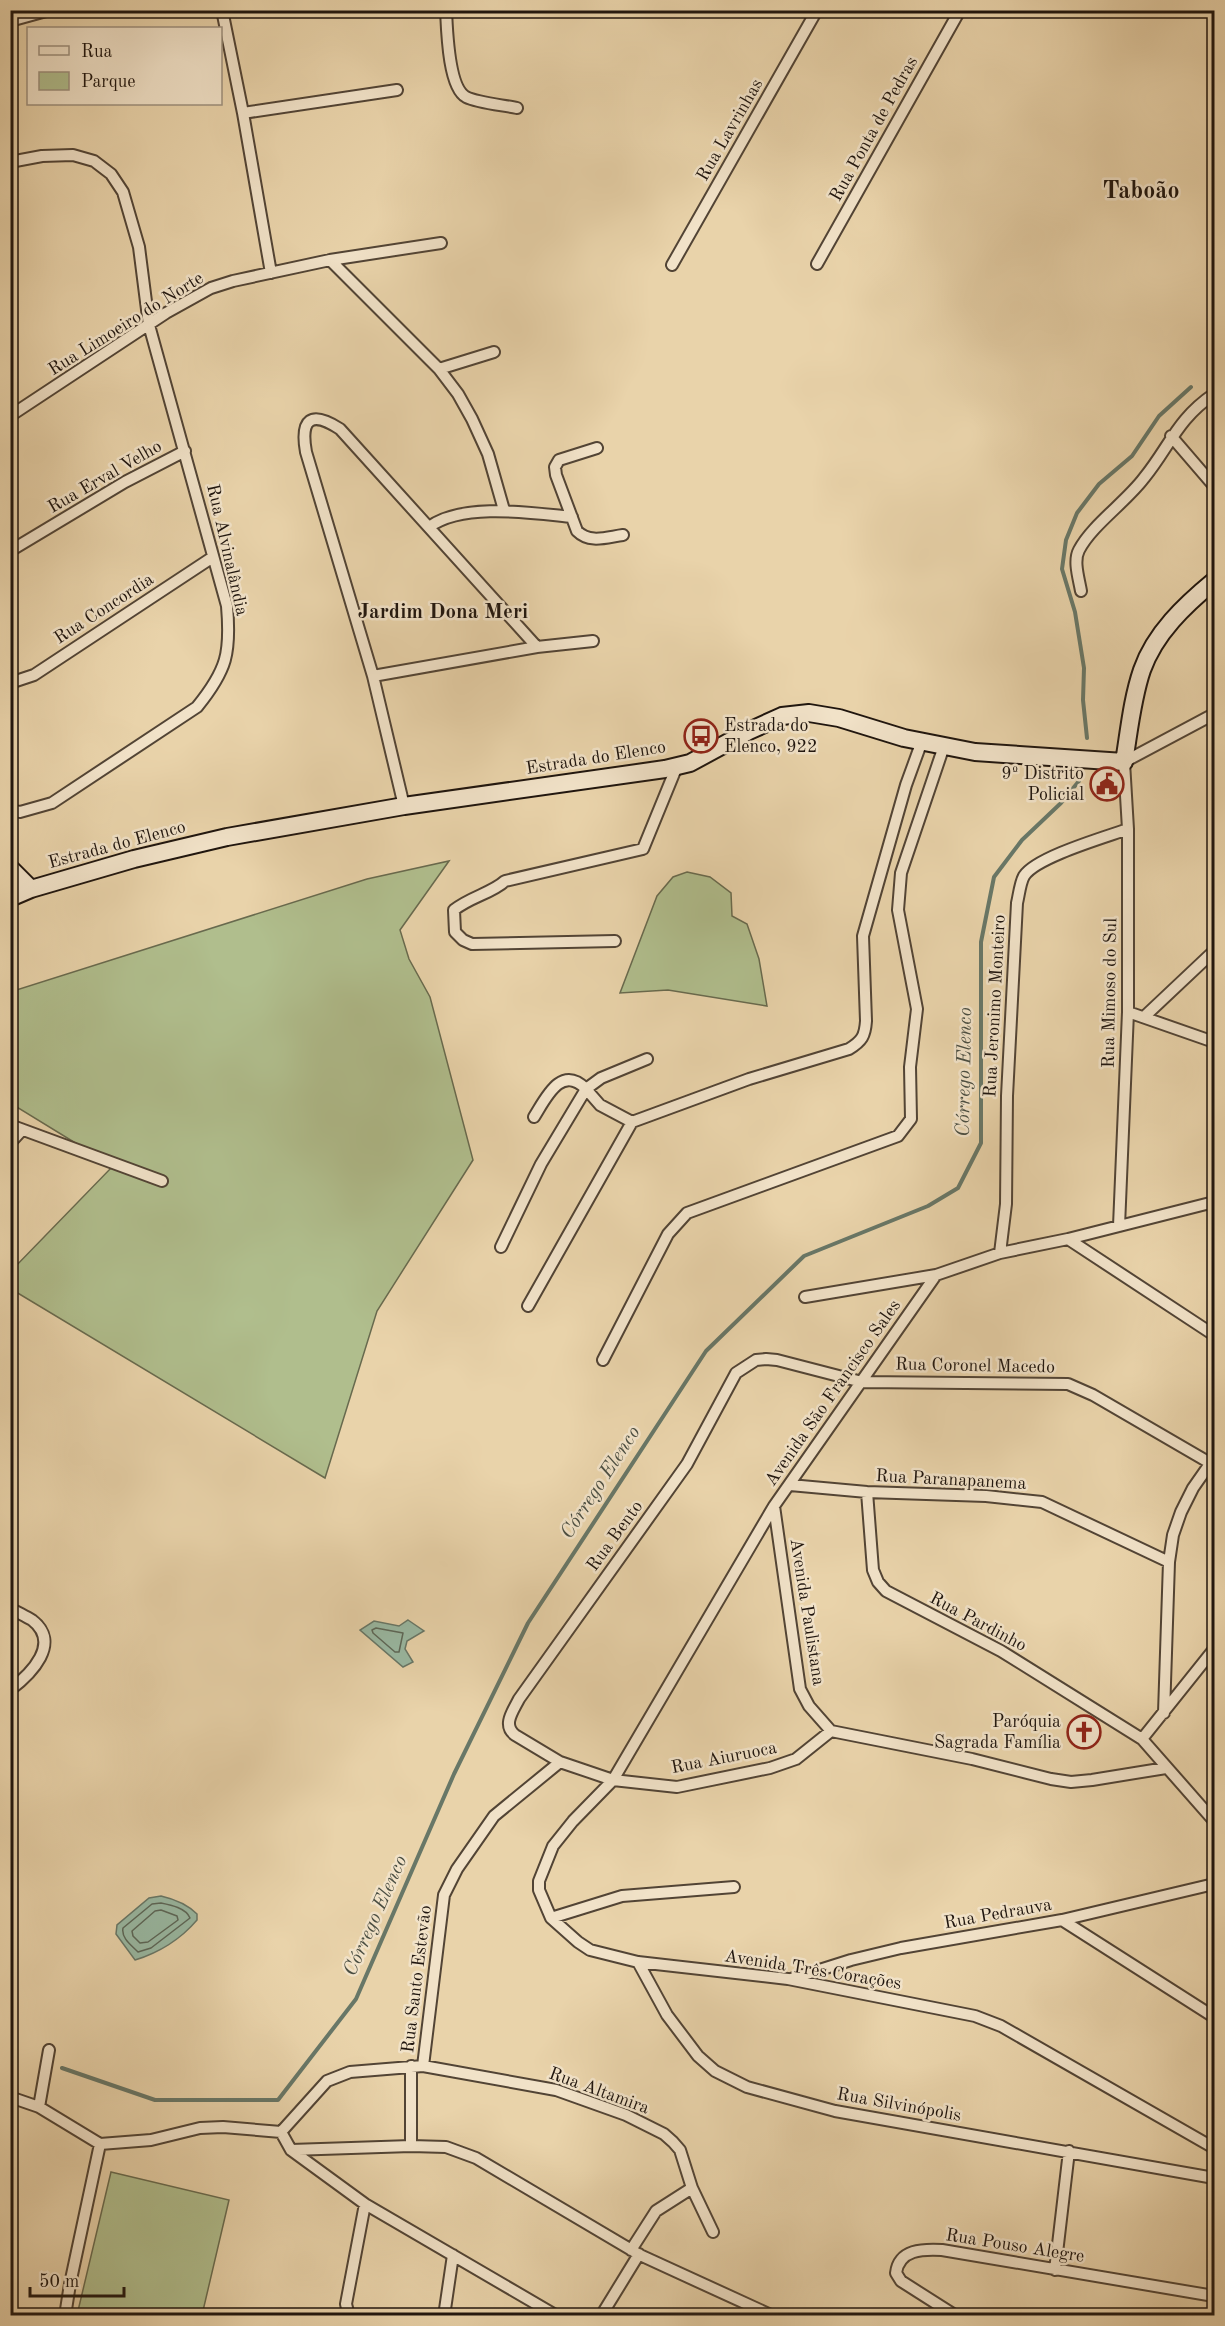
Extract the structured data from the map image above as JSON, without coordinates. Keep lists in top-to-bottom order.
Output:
{
  "streets": {
    "street": [
      "Rua Ponta de Pedras",
      "Rua Lavrinhas",
      "Rua Limoeiro do Norte",
      "Rua Erval Velho",
      "Rua Alvinalândia",
      "Rua Concordia",
      "Estrada do Elenco",
      "Rua Mimoso do Sul",
      "Rua Jeronimo Monteiro",
      "Rua Coronel Macedo",
      "Avenida São Francisco Sales",
      "Rua Paranapanema",
      "Rua Bento",
      "Avenida Paulistana",
      "Rua Pardinho",
      "Rua Aiuruoca",
      "Rua Pedrauva",
      "Avenida Três Corações",
      "Rua Santo Estevão",
      "Rua Altamira",
      "Rua Silvinópolis",
      "Rua Pouso Alegre"
    ]
  },
  "crossings": [
    ["Rua Limoeiro do Norte", "Rua Alvinalândia"],
    ["Rua Erval Velho", "Rua Alvinalândia"],
    ["Rua Alvinalândia", "Rua Concordia"],
    ["Estrada do Elenco", "Rua Mimoso do Sul"],
    ["Rua Mimoso do Sul", "Rua Jeronimo Monteiro"],
    ["Rua Coronel Macedo", "Avenida São Francisco Sales"],
    ["Rua Coronel Macedo", "Rua Bento"],
    ["Avenida São Francisco Sales", "Rua Paranapanema"],
    ["Avenida São Francisco Sales", "Rua Bento"],
    ["Avenida São Francisco Sales", "Avenida Paulistana"],
    ["Avenida São Francisco Sales", "Rua Aiuruoca"],
    ["Avenida São Francisco Sales", "Avenida Três Corações"],
    ["Rua Paranapanema", "Rua Pardinho"],
    ["Rua Bento", "Rua Aiuruoca"],
    ["Rua Bento", "Avenida Três Corações"],
    ["Rua Bento", "Rua Santo Estevão"],
    ["Avenida Paulistana", "Rua Aiuruoca"],
    ["Rua Aiuruoca", "Avenida Três Corações"],
    ["Rua Pedrauva", "Avenida Três Corações"],
    ["Avenida Três Corações", "Rua Silvinópolis"],
    ["Rua Santo Estevão", "Rua Altamira"]
  ],
  "districts": ["Taboão", "Jardim Dona Meri"],
  "water": ["Córrego Elenco"],
  "places": {
    "bus stop": ["Estrada do Elenco, 922"],
    "public building": ["9º Distrito Policial"],
    "church": ["Paróquia Sagrada Família"]
  },
  "legend": ["Rua", "Parque"],
  "scale_bar": "50 m"
}
